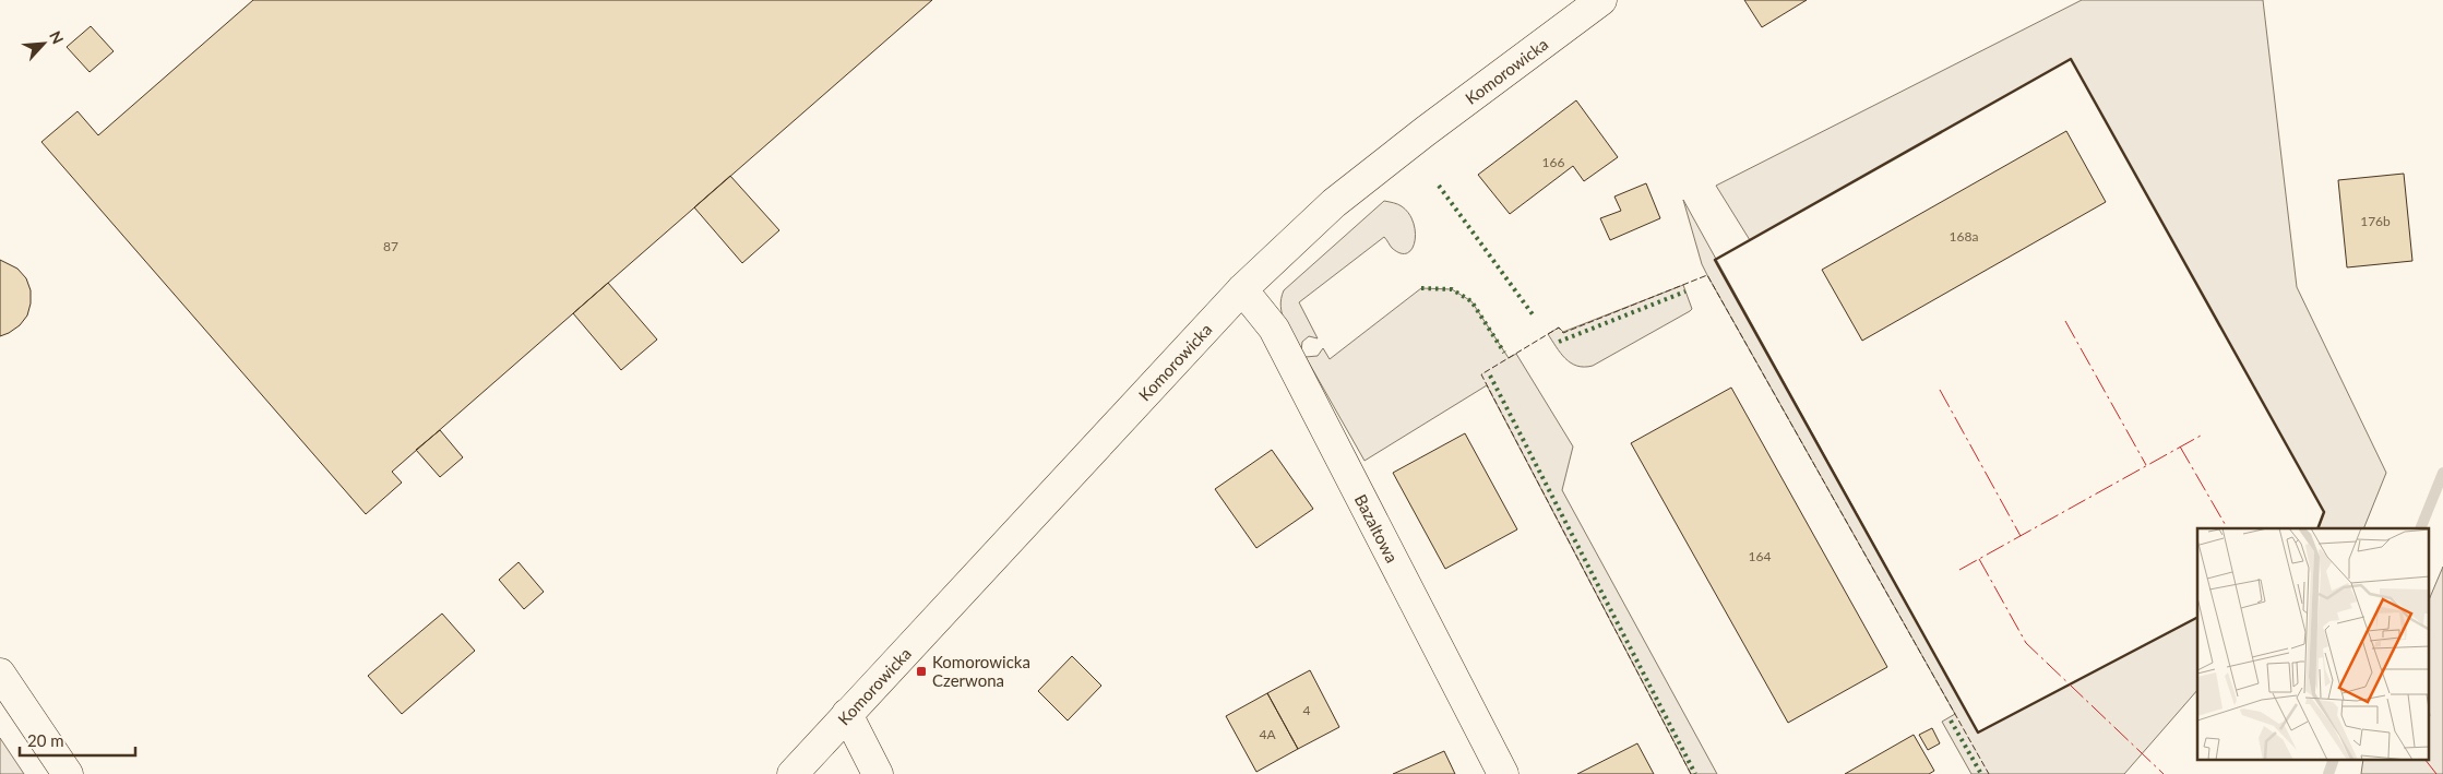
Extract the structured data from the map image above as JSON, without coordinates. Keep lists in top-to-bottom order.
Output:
{
  "streets": {
    "street": ["Komorowicka", "Bazaltowa"]
  },
  "crossings": [
    ["Komorowicka", "Bazaltowa"]
  ],
  "places": {
    "transit": ["Komorowicka Czerwona"]
  },
  "house_numbers": [
    "166",
    "176b",
    "168a",
    "87",
    "164",
    "4",
    "4A"
  ],
  "scale_bar": "20 m",
  "north": "top right"
}
